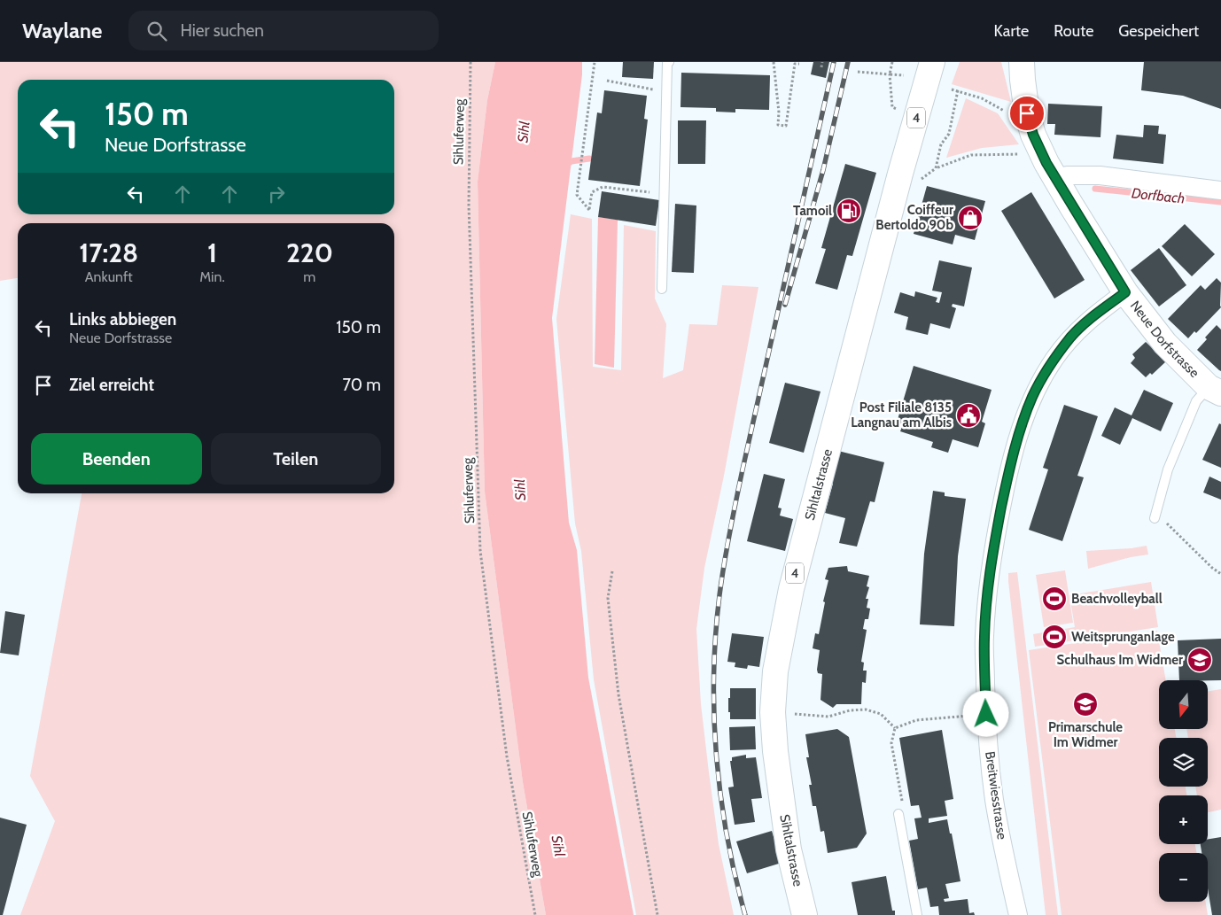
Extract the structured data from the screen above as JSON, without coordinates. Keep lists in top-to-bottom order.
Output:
{
  "streets": {
    "main road": ["4", "Neue Dorfstrasse", "Sihltalstrasse"],
    "street": ["Breitwiesstrasse"],
    "path": ["Sihluferweg"]
  },
  "crossings": [
    ["Neue Dorfstrasse", "Breitwiesstrasse"]
  ],
  "water": ["Sihl", "Dorfbach"],
  "places": {
    "fuel station": ["Tamoil"],
    "shop": ["Coiffeur Bertoldo 90b"],
    "public building": ["Post Filiale 8135 Langnau am Albis"],
    "sports": ["Beachvolleyball", "Weitsprunganlage"],
    "school or university": ["Schulhaus Im Widmer", "Primarschule Im Widmer"]
  },
  "north": "bottom",
  "page": {
    "header": "Waylane",
    "search": "Hier suchen",
    "nav": ["Karte", "Route", "Gespeichert"],
    "turn": ["150 m", "Neue Dorfstrasse"],
    "eta": [
      "17:28",
      "Ankunft",
      "1",
      "Min.",
      "220",
      "m"
    ],
    "list": [
      {
        "name": "Links abbiegen",
        "note": "Neue Dorfstrasse",
        "value": "150 m"
      },
      {
        "name": "Ziel erreicht",
        "value": "70 m"
      }
    ],
    "buttons": ["Beenden", "Teilen"],
    "map_buttons": ["+", "−"]
  }
}
